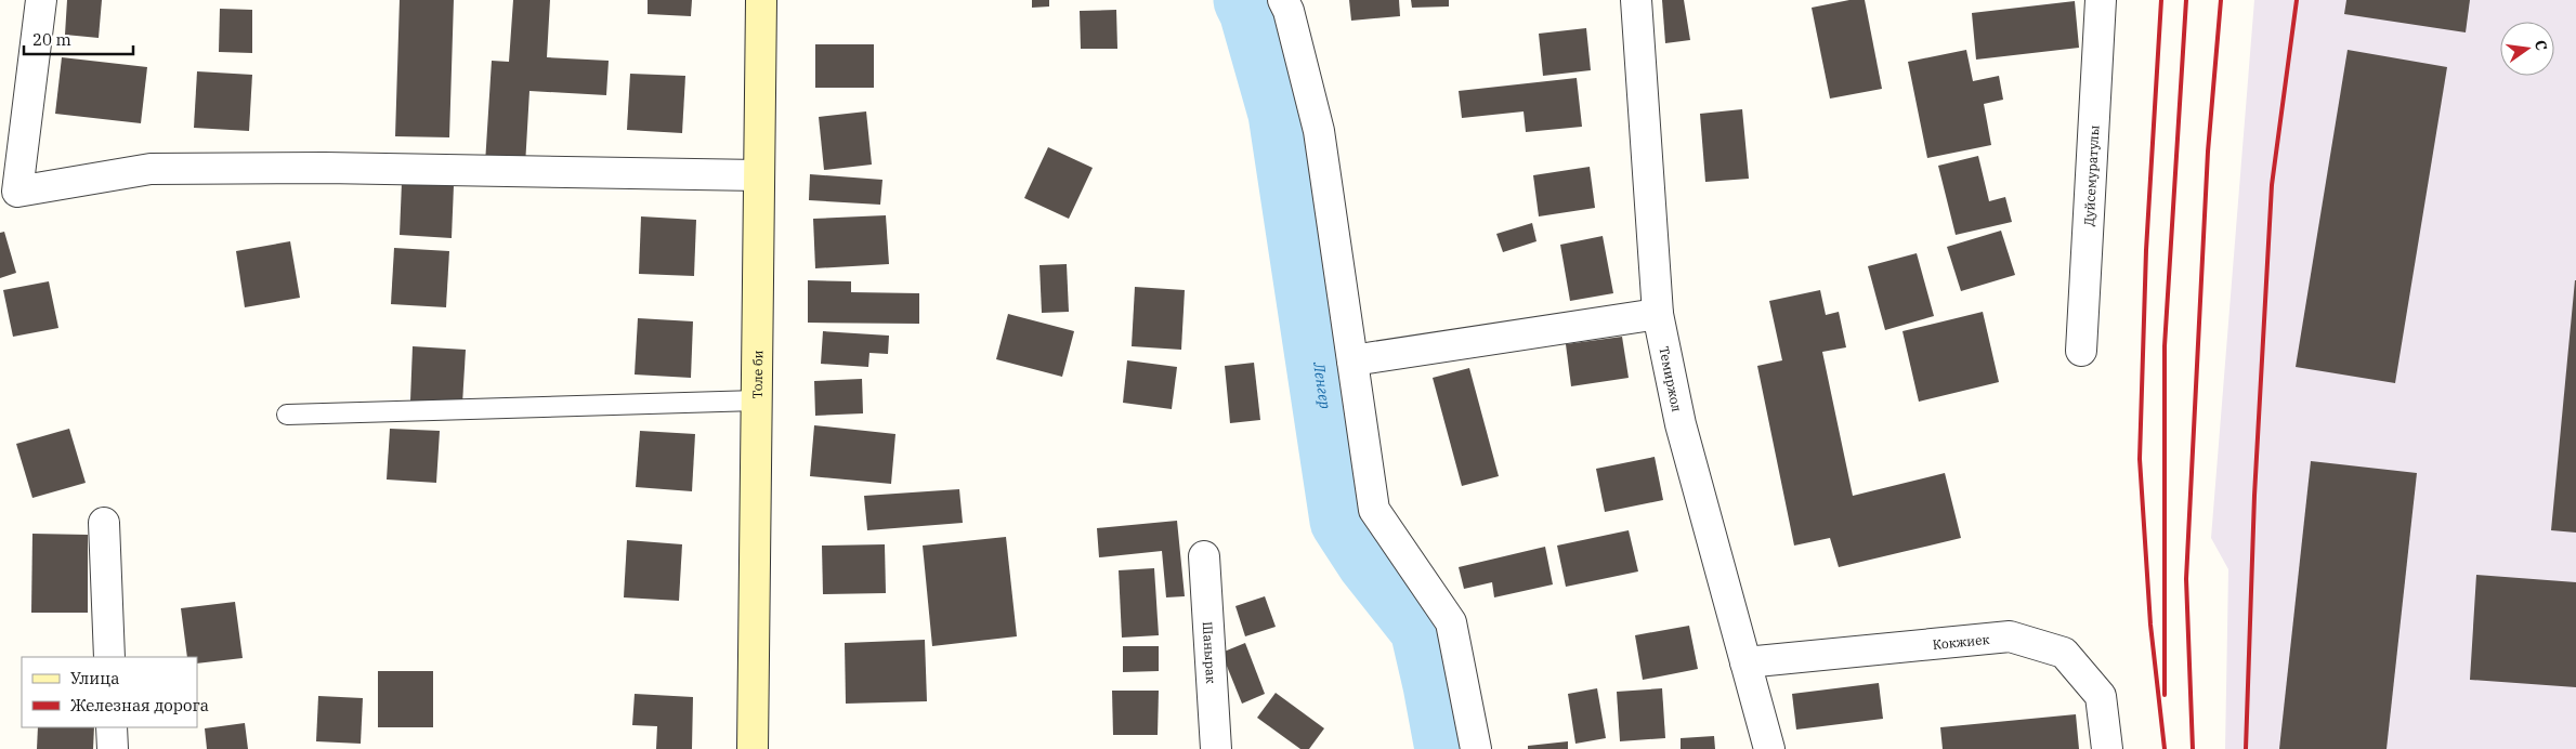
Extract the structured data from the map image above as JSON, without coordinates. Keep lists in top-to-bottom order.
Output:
{
  "streets": {
    "main road": ["Толе би"],
    "street": [
      "Дуйсемуратулы",
      "Темиржол",
      "Кокжиек",
      "Шанырак"
    ]
  },
  "crossings": [
    ["Темиржол", "Кокжиек"]
  ],
  "water": ["Ленгер"],
  "legend": ["Улица", "Железная дорога"],
  "scale_bar": "20 m",
  "north": "right"
}
